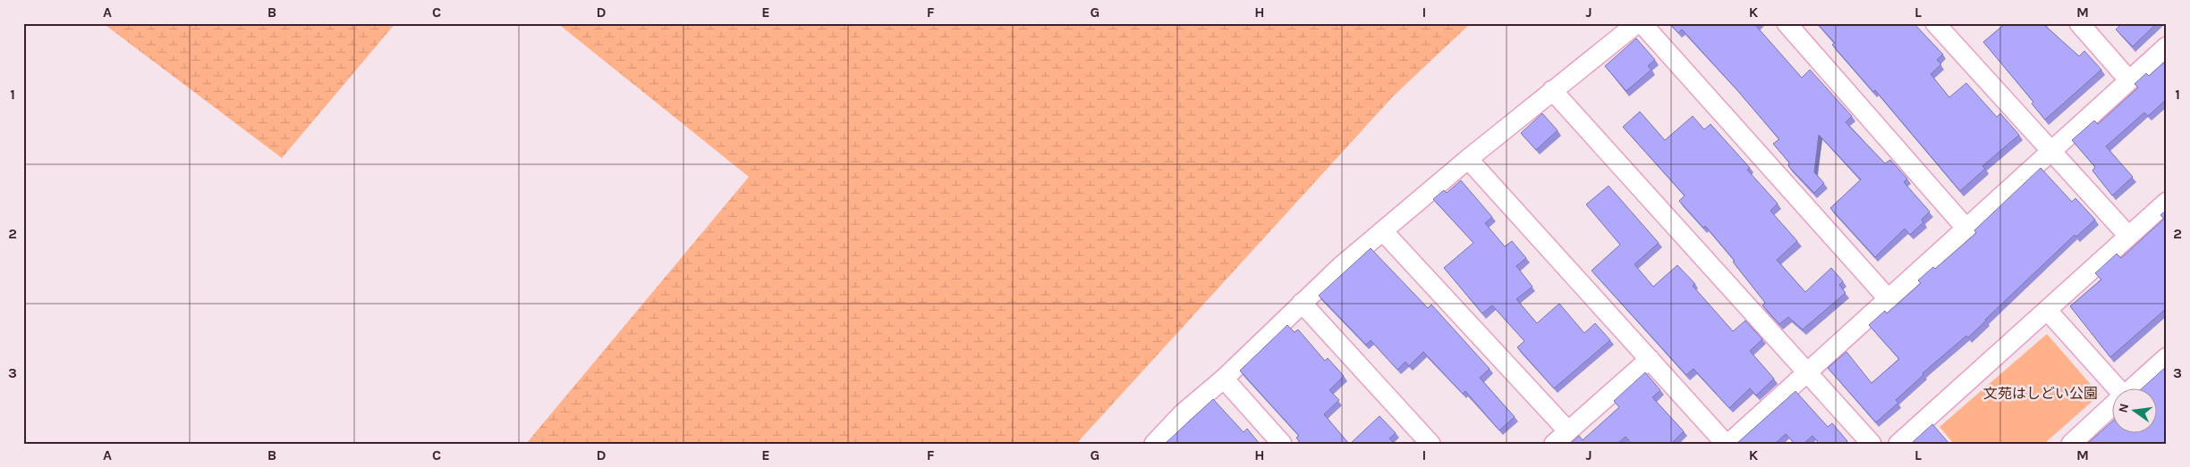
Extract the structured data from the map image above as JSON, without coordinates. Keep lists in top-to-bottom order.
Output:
{
  "parks": ["文苑はしどい公園"],
  "north": "left",
  "grid": {
    "columns": [
      "A",
      "B",
      "C",
      "D",
      "E",
      "F",
      "G",
      "H",
      "I",
      "J",
      "K",
      "L",
      "M"
    ],
    "rows": ["1", "2", "3"]
  }
}
